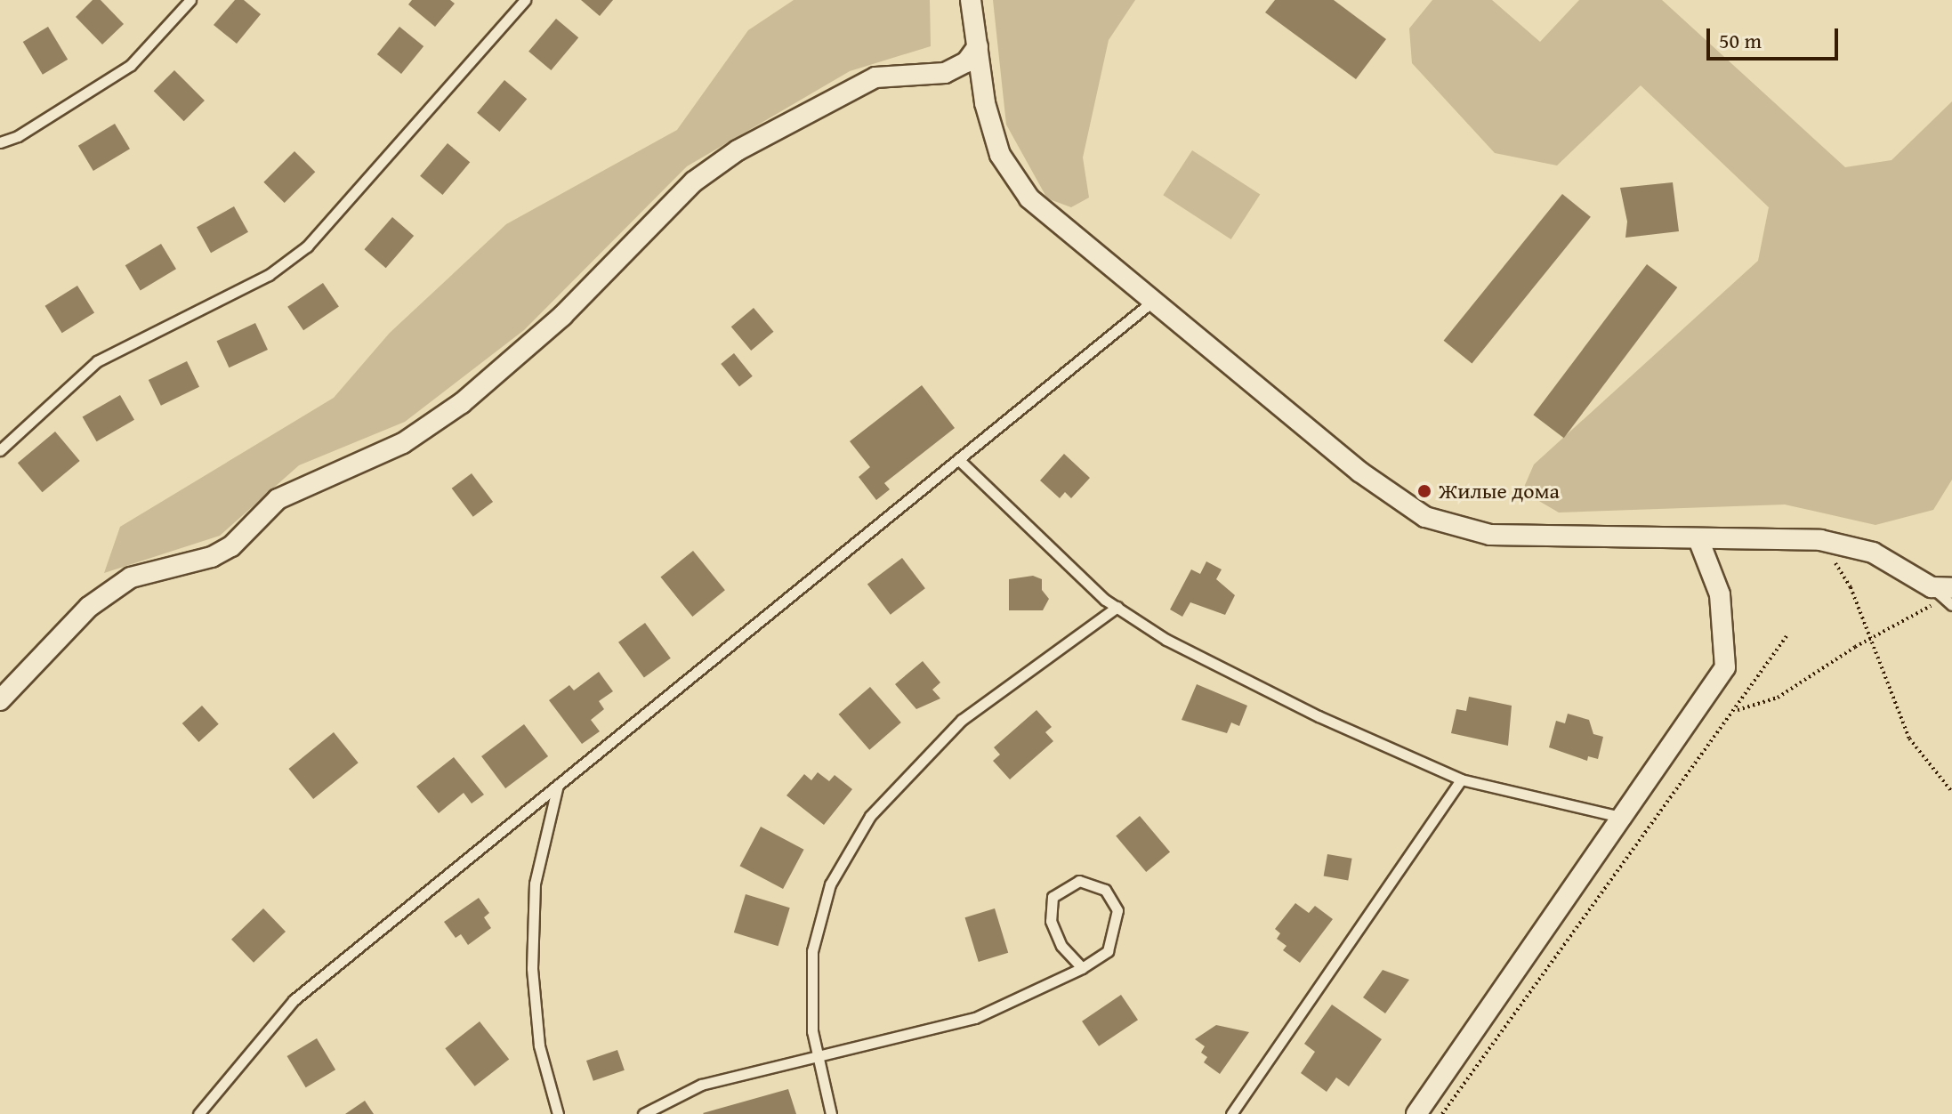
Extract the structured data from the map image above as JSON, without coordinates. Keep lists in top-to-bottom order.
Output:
{
  "places": ["Жилые дома"],
  "scale_bar": "50 m"
}
